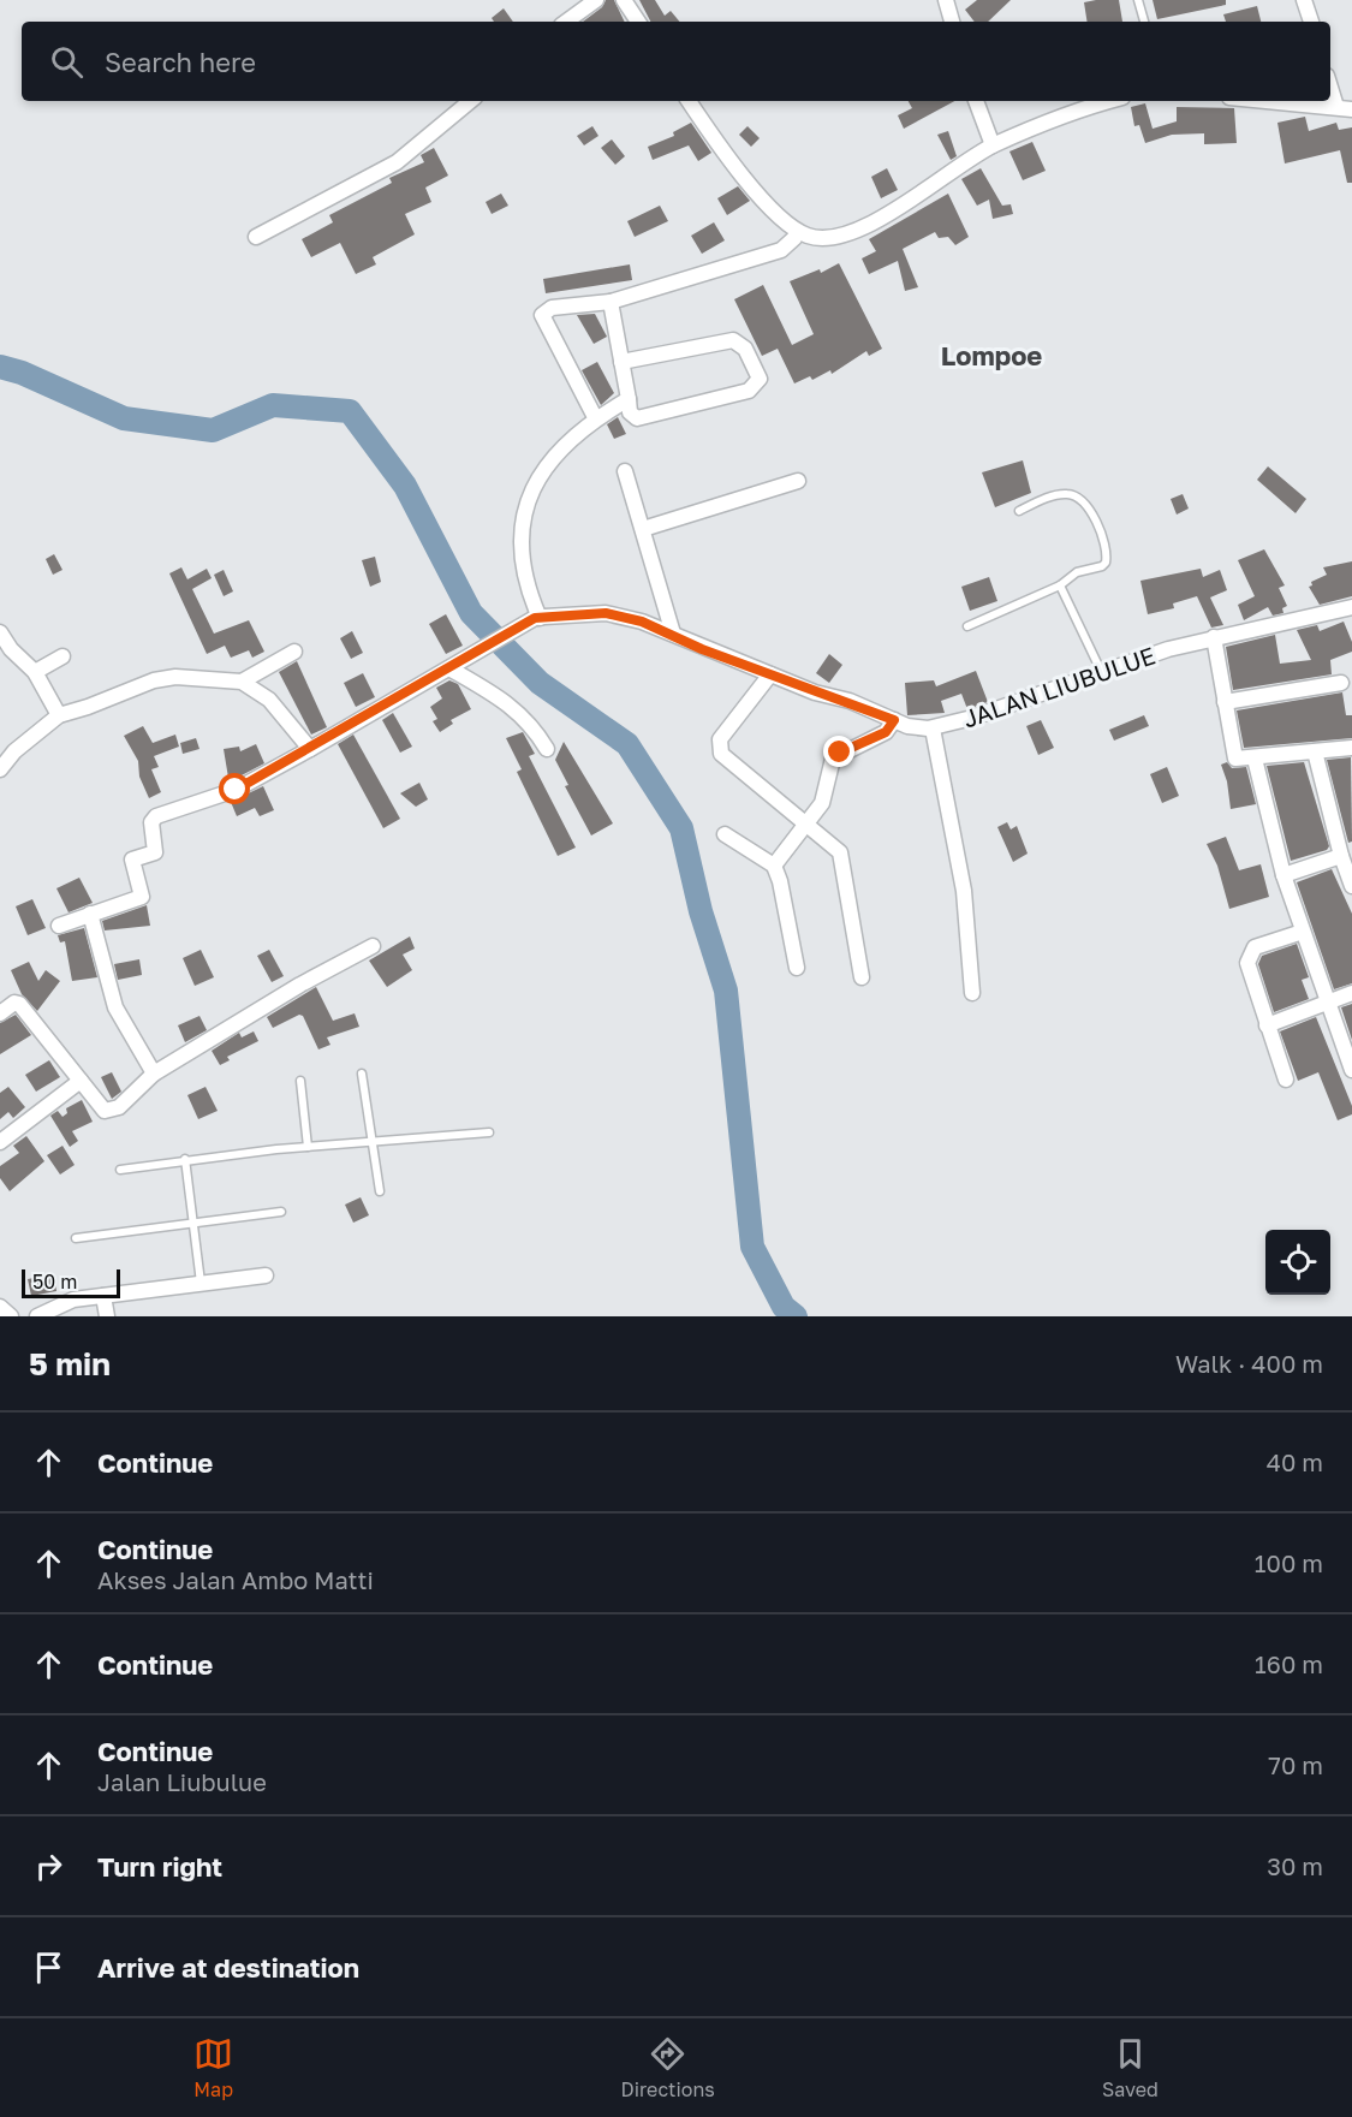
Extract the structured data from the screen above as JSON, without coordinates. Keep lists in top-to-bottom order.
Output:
{
  "streets": {
    "street": ["JALAN LIUBULUE"]
  },
  "districts": ["Lompoe"],
  "scale_bar": "50 m",
  "page": {
    "search": "Search here",
    "scale": "50 m",
    "heading": ["5 min", "Walk · 400 m"],
    "list": [
      ["Continue", "40 m"],
      ["Continue", "Akses Jalan Ambo Matti", "100 m"],
      ["Continue", "160 m"],
      ["Continue", "Jalan Liubulue", "70 m"],
      ["Turn right", "30 m"],
      "Arrive at destination"
    ],
    "nav": ["Map", "Directions", "Saved"]
  }
}
